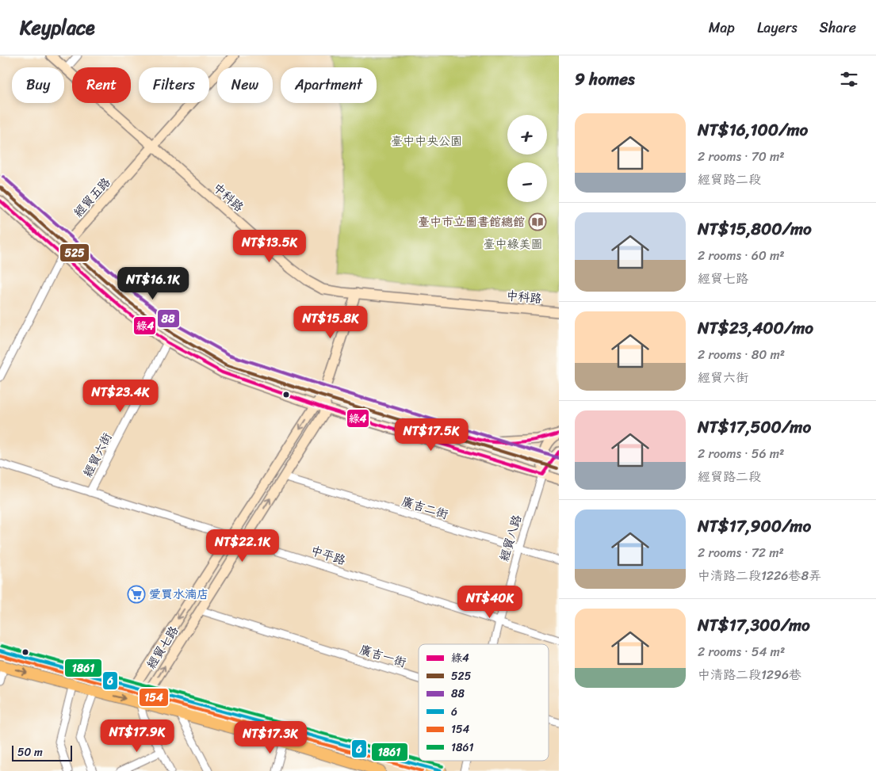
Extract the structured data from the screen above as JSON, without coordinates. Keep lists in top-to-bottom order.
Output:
{
  "streets": {
    "street": [
      "經貿五路",
      "中科路",
      "經貿六街",
      "廣吉二街",
      "經貿八路",
      "中平路",
      "經貿七路",
      "廣吉一街"
    ]
  },
  "crossings": [
    ["經貿五路", "中科路"],
    ["中科路", "經貿七路"],
    ["經貿六街", "中平路"],
    ["廣吉二街", "經貿八路"],
    ["廣吉二街", "經貿七路"],
    ["經貿八路", "中平路"],
    ["中平路", "經貿七路"],
    ["經貿七路", "廣吉一街"]
  ],
  "parks": ["臺中中央公園", "臺中綠美圖"],
  "places": {
    "library": ["臺中市立圖書館總館"],
    "supermarket": ["愛買水湳店"]
  },
  "lines": [
    "transit line 88",
    "transit line 525",
    "transit line 綠4",
    "transit line 1861",
    "transit line 6",
    "transit line 154"
  ],
  "legend": [
    "綠4",
    "525",
    "88",
    "6",
    "154",
    "1861"
  ],
  "scale_bar": "50 m",
  "page": {
    "header": "Keyplace",
    "nav": ["Map", "Layers", "Share"],
    "heading": "9 homes",
    "chip": [
      "Buy",
      "Rent",
      "Filters",
      "New",
      "Apartment"
    ],
    "list": [
      {
        "name": "NT$16,100/mo",
        "note": "2 rooms · 70 m² · 經貿路二段"
      },
      {
        "name": "NT$15,800/mo",
        "note": "2 rooms · 60 m² · 經貿七路"
      },
      {
        "name": "NT$23,400/mo",
        "note": "2 rooms · 80 m² · 經貿六街"
      },
      {
        "name": "NT$17,500/mo",
        "note": "2 rooms · 56 m² · 經貿路二段"
      },
      {
        "name": "NT$17,900/mo",
        "note": "2 rooms · 72 m² · 中清路二段1226巷8弄"
      },
      {
        "name": "NT$17,300/mo",
        "note": "2 rooms · 54 m² · 中清路二段1296巷"
      }
    ],
    "map_buttons": ["+", "−"],
    "price": [
      "NT$13.5K",
      "NT$16.1K",
      "NT$15.8K",
      "NT$23.4K",
      "NT$17.5K",
      "NT$22.1K",
      "NT$40K",
      "NT$17.9K",
      "NT$17.3K"
    ],
    "scale": "50 m"
  }
}
